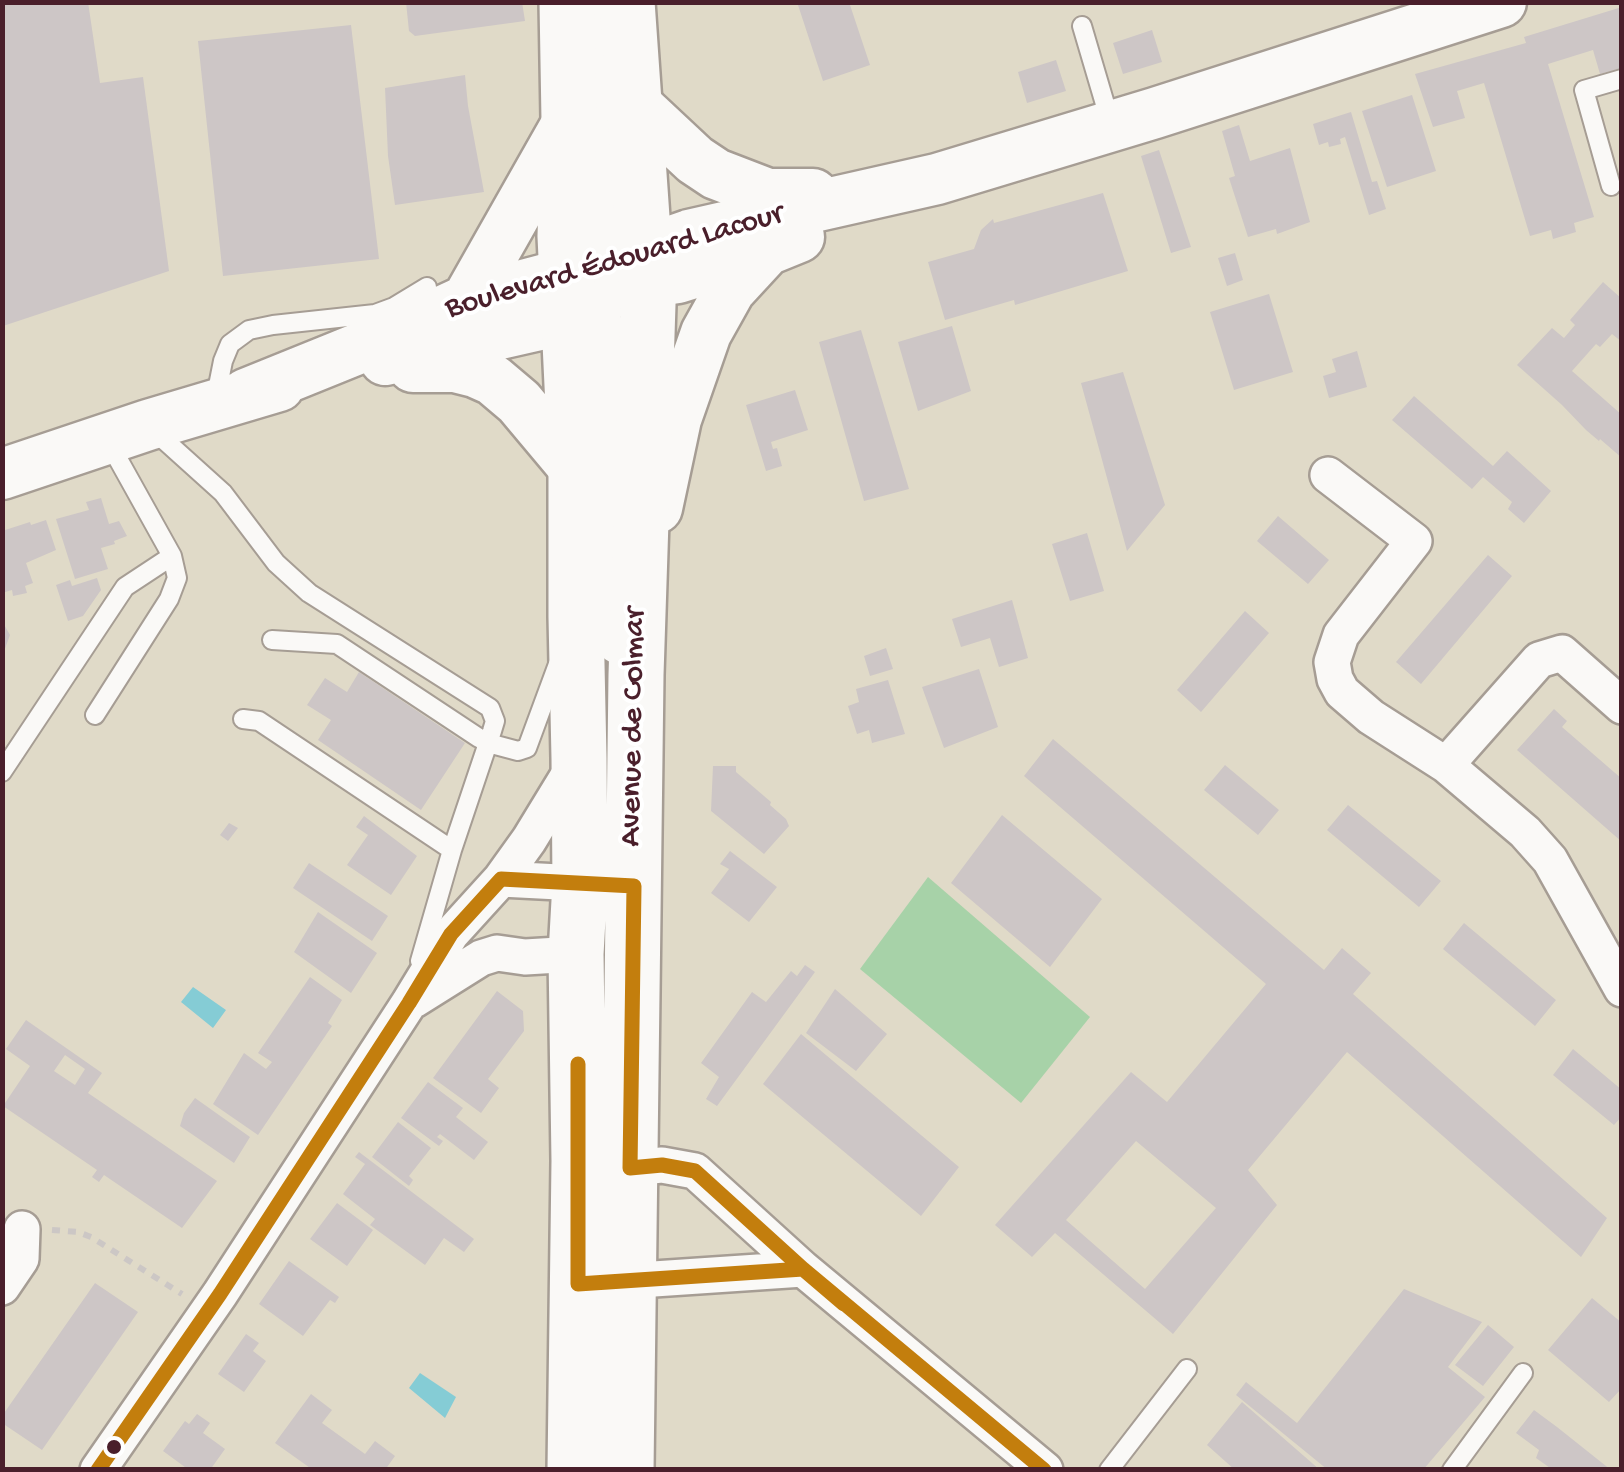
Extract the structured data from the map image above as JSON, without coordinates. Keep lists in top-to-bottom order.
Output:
{
  "streets": {
    "main road": ["Boulevard Édouard Lacour", "Avenue de Colmar"]
  },
  "crossings": [
    ["Boulevard Édouard Lacour", "Avenue de Colmar"]
  ]
}
